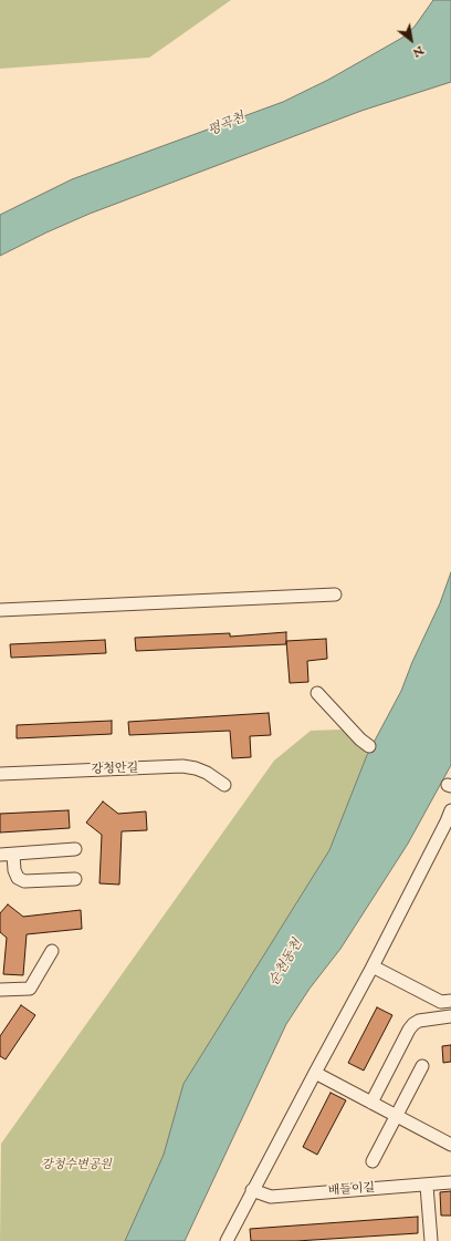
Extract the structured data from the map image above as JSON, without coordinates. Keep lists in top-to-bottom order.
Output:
{
  "streets": {
    "street": ["강청안길", "배들이길"]
  },
  "water": ["평곡천", "순천동천"],
  "parks": ["강청수변공원"],
  "north": "bottom right"
}
